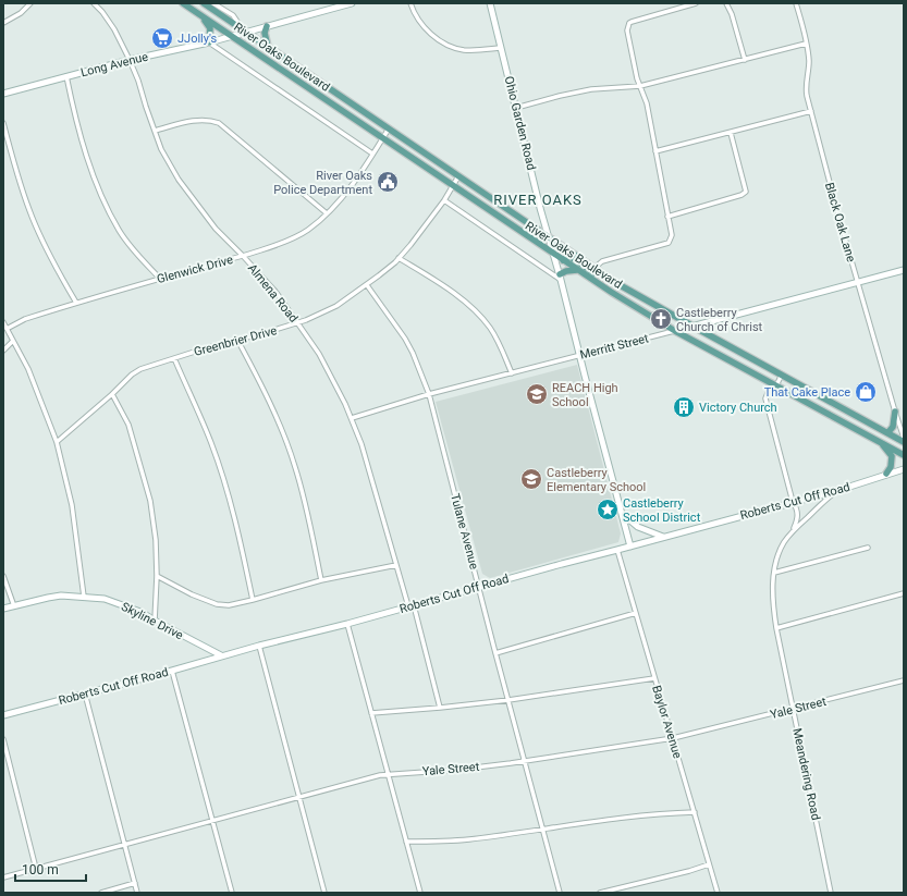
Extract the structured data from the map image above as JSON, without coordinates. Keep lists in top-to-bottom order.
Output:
{
  "streets": {
    "main road": ["River Oaks Boulevard"],
    "street": [
      "Long Avenue",
      "Ohio Garden Road",
      "Black Oak Lane",
      "Glenwick Drive",
      "Almena Road",
      "Greenbrier Drive",
      "Merritt Street",
      "Roberts Cut Off Road",
      "Tulane Avenue",
      "Skyline Drive",
      "Yale Street",
      "Baylor Avenue",
      "Meandering Road"
    ]
  },
  "crossings": [
    ["River Oaks Boulevard", "Long Avenue"],
    ["River Oaks Boulevard", "Ohio Garden Road"],
    ["River Oaks Boulevard", "Glenwick Drive"],
    ["River Oaks Boulevard", "Greenbrier Drive"],
    ["River Oaks Boulevard", "Merritt Street"],
    ["River Oaks Boulevard", "Meandering Road"],
    ["Long Avenue", "Almena Road"],
    ["Ohio Garden Road", "Merritt Street"],
    ["Ohio Garden Road", "Roberts Cut Off Road"],
    ["Black Oak Lane", "Merritt Street"],
    ["Glenwick Drive", "Almena Road"],
    ["Almena Road", "Greenbrier Drive"],
    ["Almena Road", "Merritt Street"],
    ["Almena Road", "Roberts Cut Off Road"],
    ["Greenbrier Drive", "Tulane Avenue"],
    ["Merritt Street", "Tulane Avenue"],
    ["Roberts Cut Off Road", "Tulane Avenue"],
    ["Roberts Cut Off Road", "Skyline Drive"],
    ["Roberts Cut Off Road", "Baylor Avenue"],
    ["Roberts Cut Off Road", "Meandering Road"],
    ["Tulane Avenue", "Yale Street"],
    ["Yale Street", "Baylor Avenue"],
    ["Yale Street", "Meandering Road"]
  ],
  "districts": ["RIVER OAKS"],
  "places": {
    "supermarket": ["JJolly's"],
    "public building": ["River Oaks Police Department"],
    "church": ["Castleberry Church of Christ"],
    "shop": ["That Cake Place"],
    "school or university": ["REACH High School", "Castleberry Elementary School"],
    "building": ["Victory Church"],
    "place": ["Castleberry School District"]
  },
  "scale_bar": "100 m"
}
